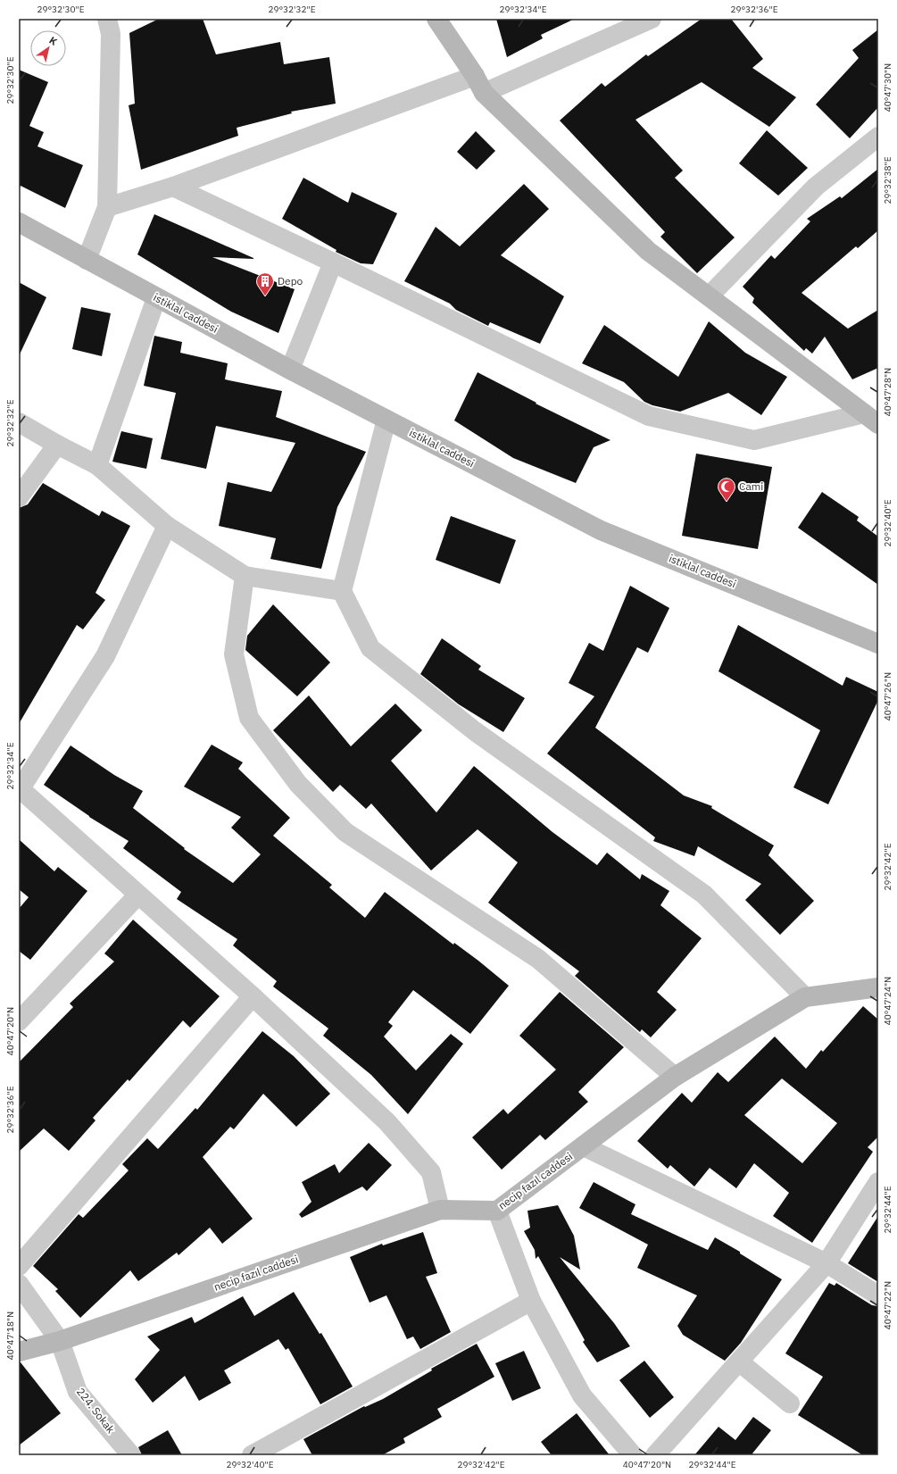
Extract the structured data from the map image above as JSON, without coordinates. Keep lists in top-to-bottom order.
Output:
{
  "streets": {
    "street": ["istiklal caddesi", "necip fazıl caddesi", "224. Sokak"]
  },
  "crossings": [
    ["necip fazıl caddesi", "224. Sokak"]
  ],
  "places": {
    "building": ["Depo"],
    "mosque": ["Cami"]
  },
  "north": "top right",
  "coordinates": [
    "29°32'30\"E",
    "29°32'32\"E",
    "29°32'34\"E",
    "29°32'36\"E",
    "40°47'30\"N",
    "29°32'38\"E",
    "40°47'28\"N",
    "29°32'40\"E",
    "40°47'26\"N",
    "29°32'42\"E",
    "40°47'24\"N",
    "40°47'20\"N",
    "29°32'44\"E",
    "40°47'22\"N",
    "40°47'18\"N"
  ]
}
